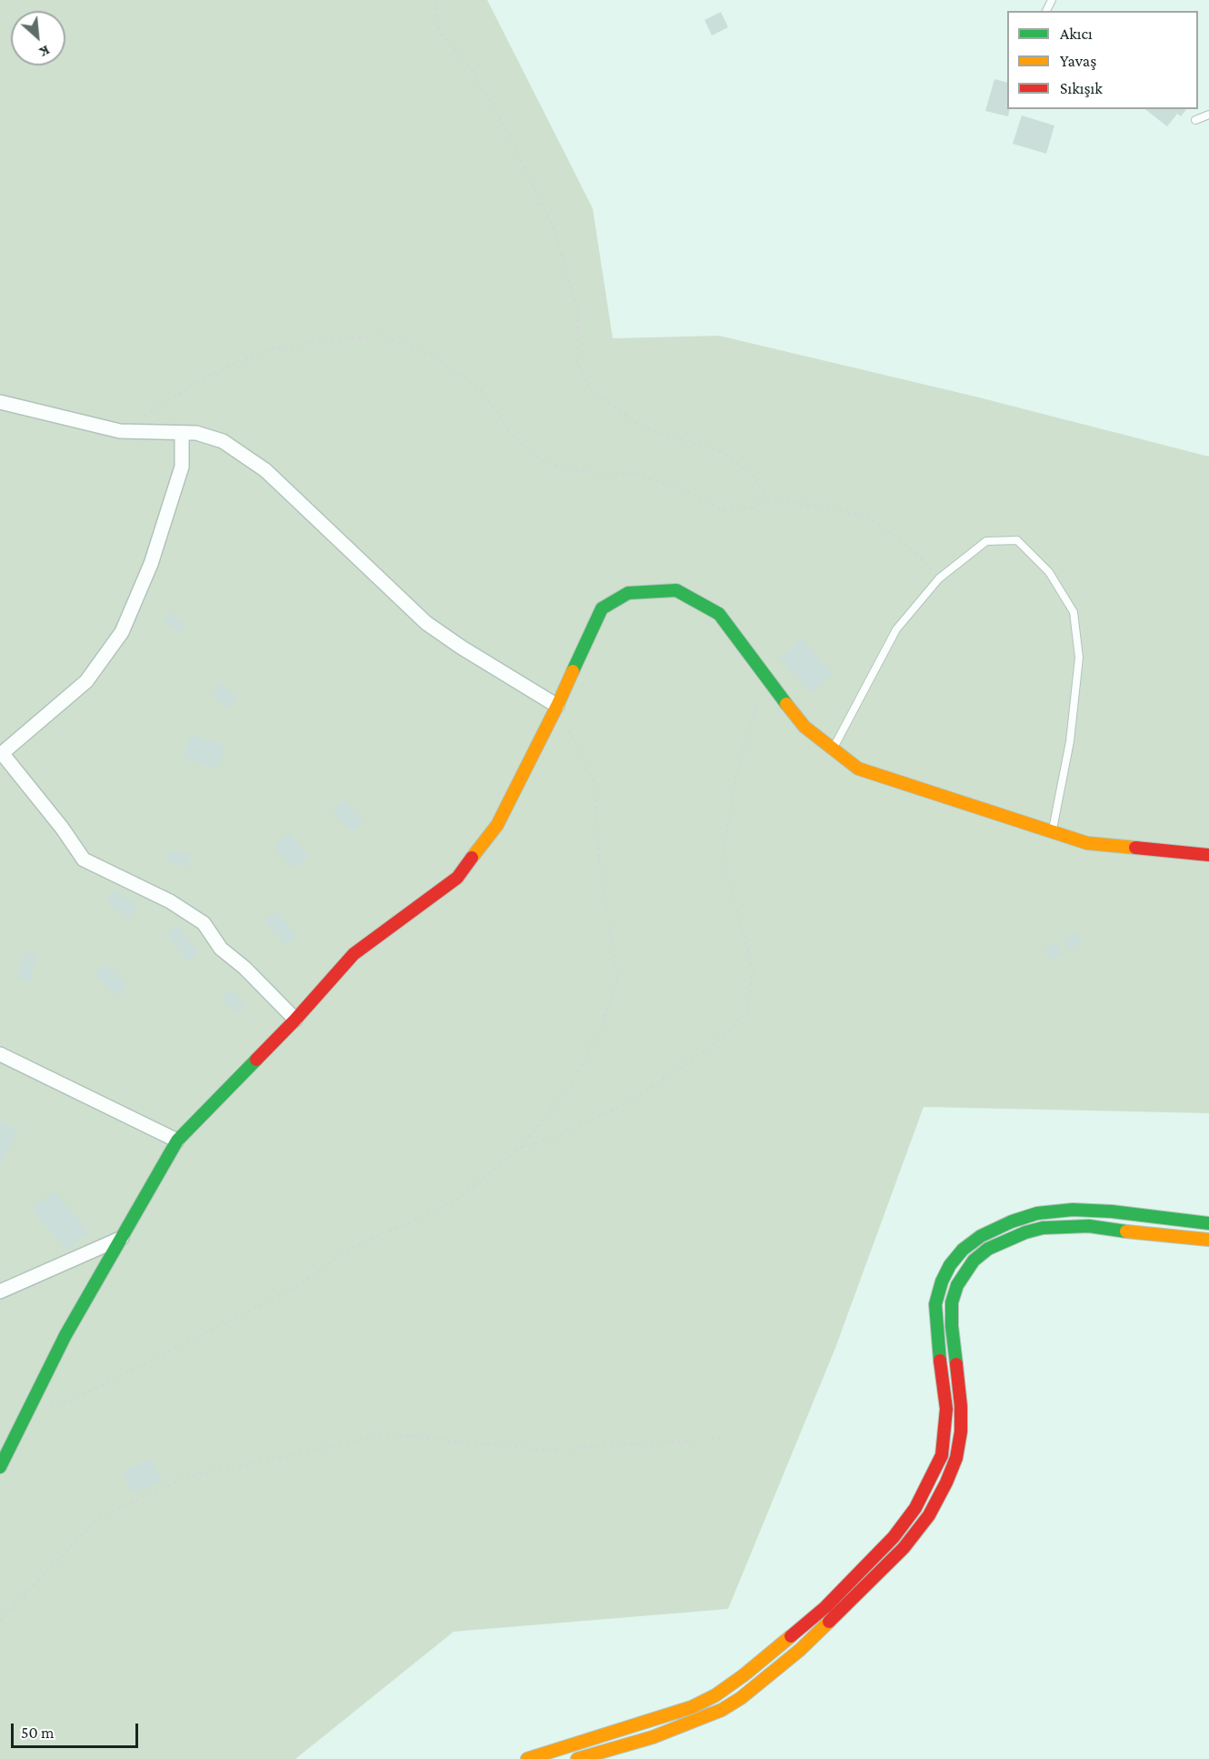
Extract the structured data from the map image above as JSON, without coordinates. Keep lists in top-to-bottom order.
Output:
{
  "legend": ["Akıcı", "Yavaş", "Sıkışık"],
  "scale_bar": "50 m",
  "north": "bottom right"
}
